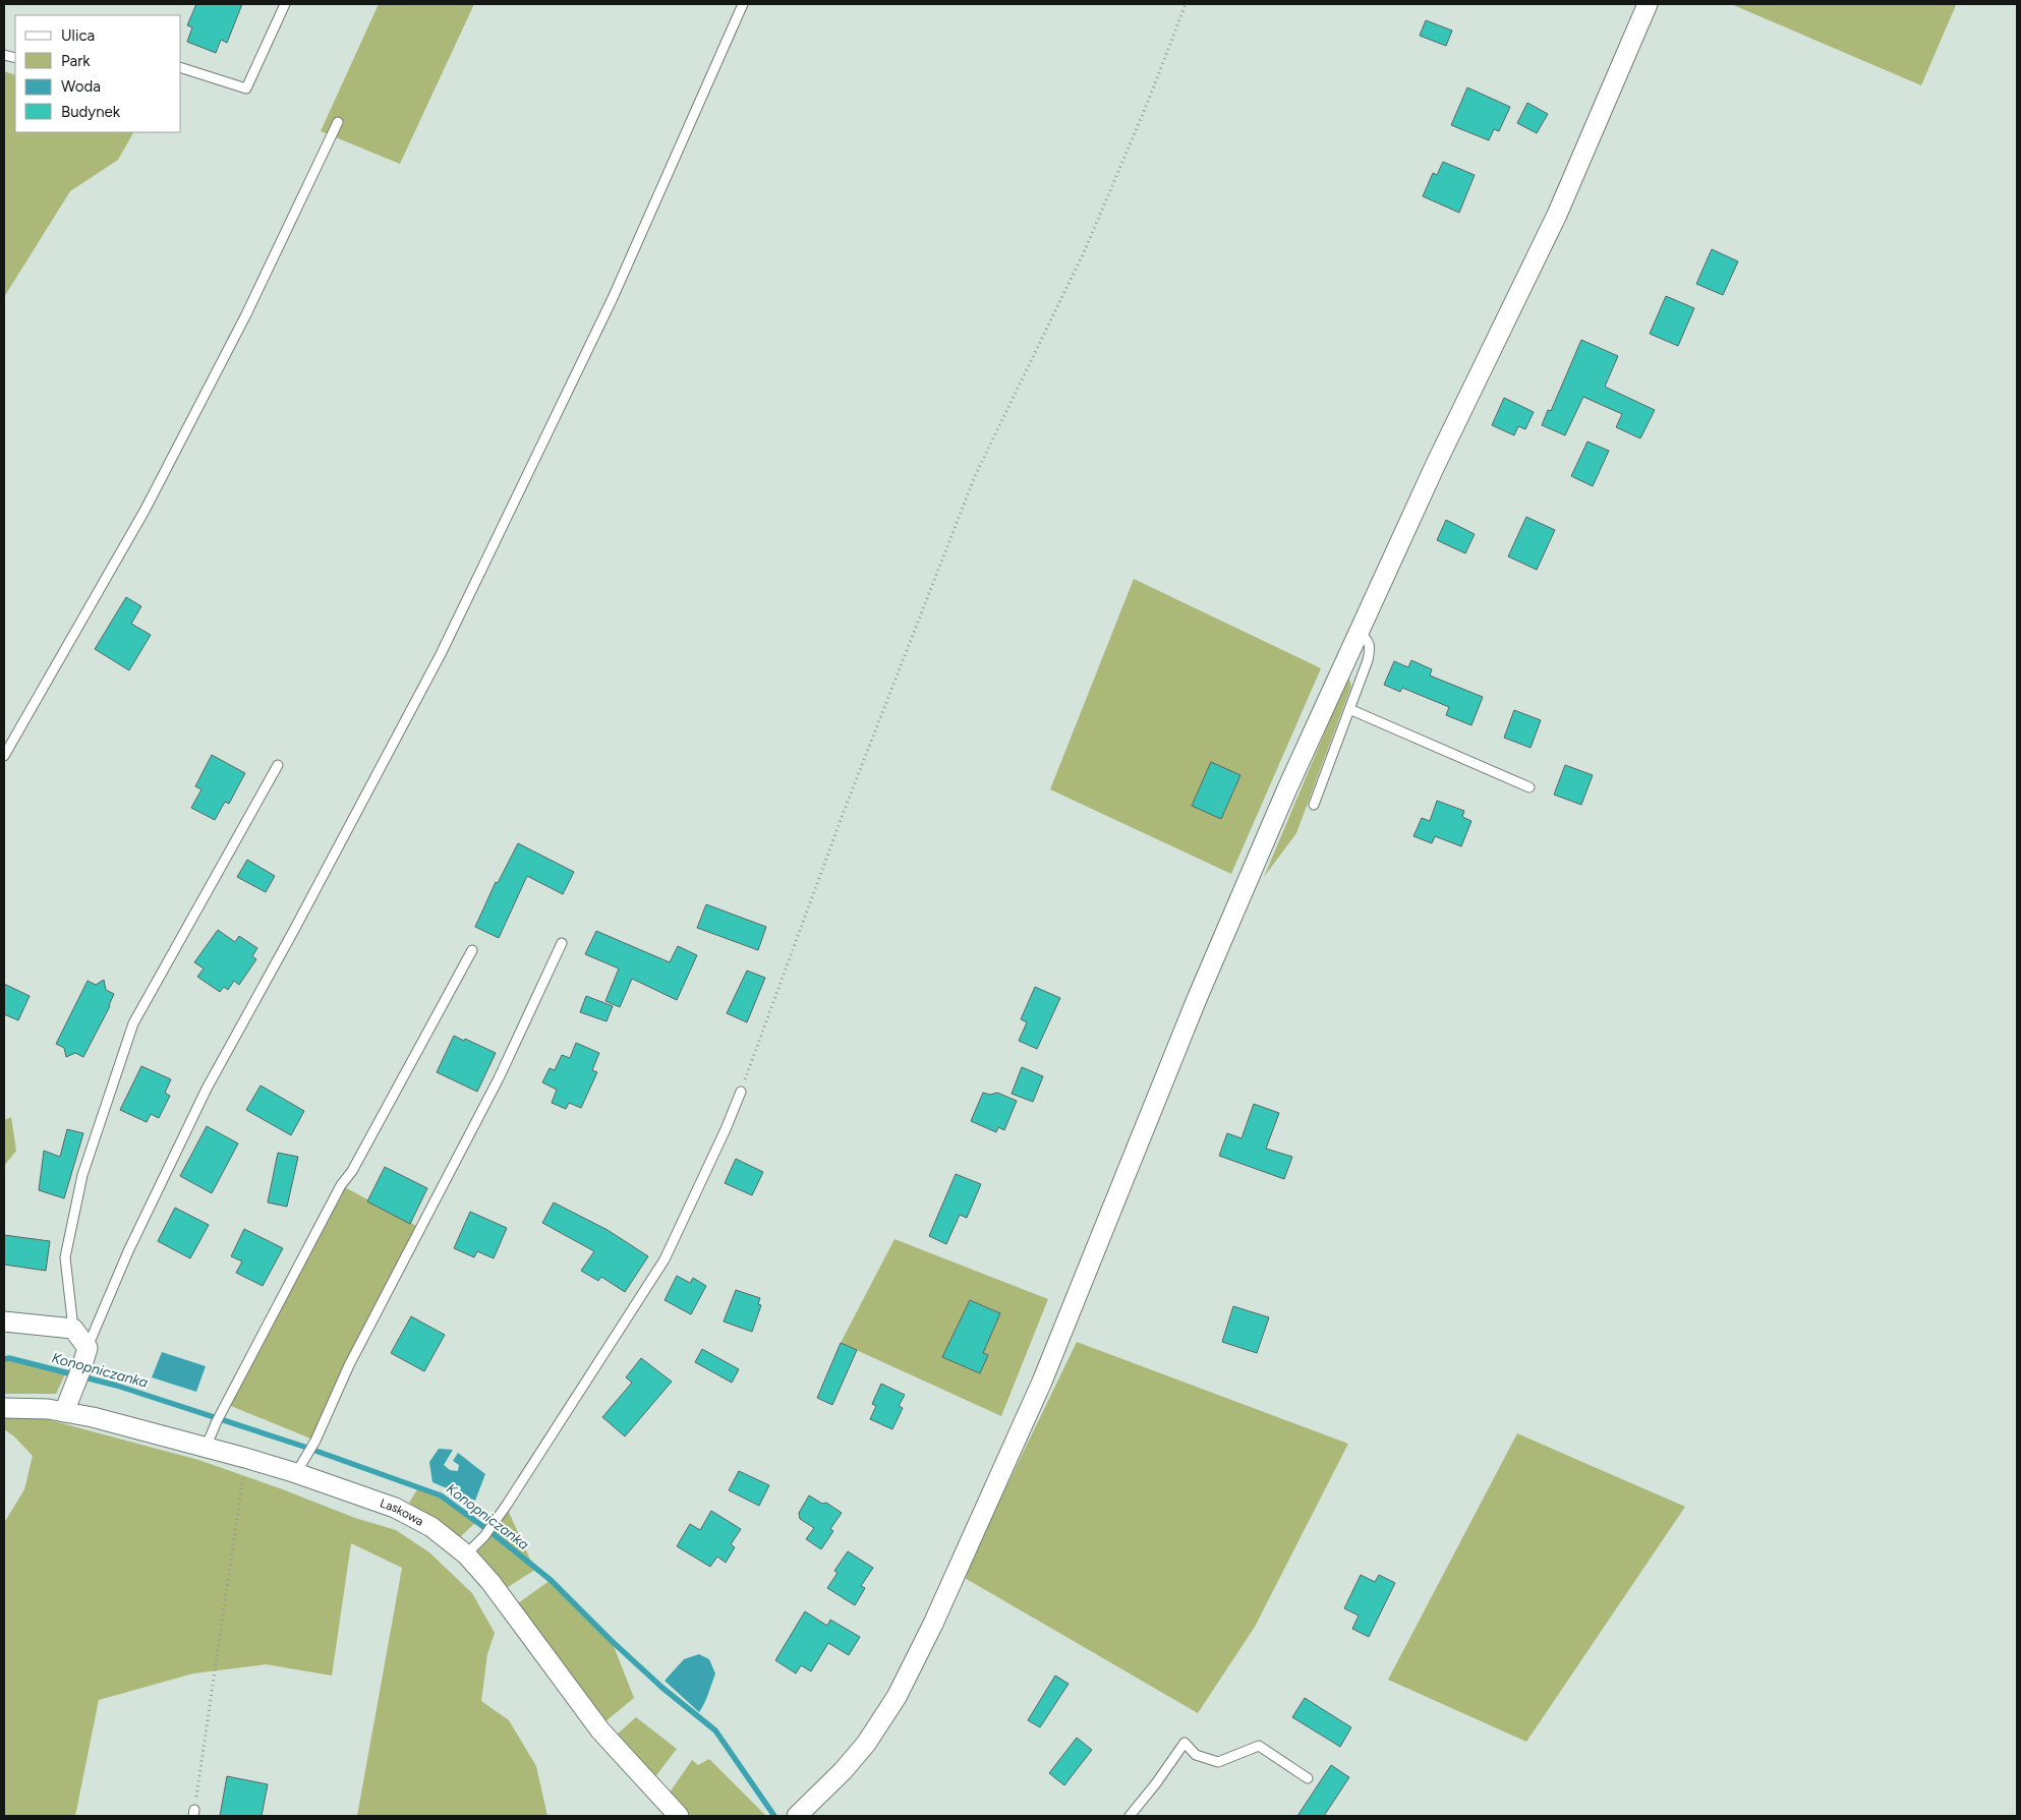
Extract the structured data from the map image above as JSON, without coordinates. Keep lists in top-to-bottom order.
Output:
{
  "streets": {
    "street": ["Laskowa"]
  },
  "water": ["Konopniczanka"],
  "legend": [
    "Ulica",
    "Park",
    "Woda",
    "Budynek"
  ]
}
